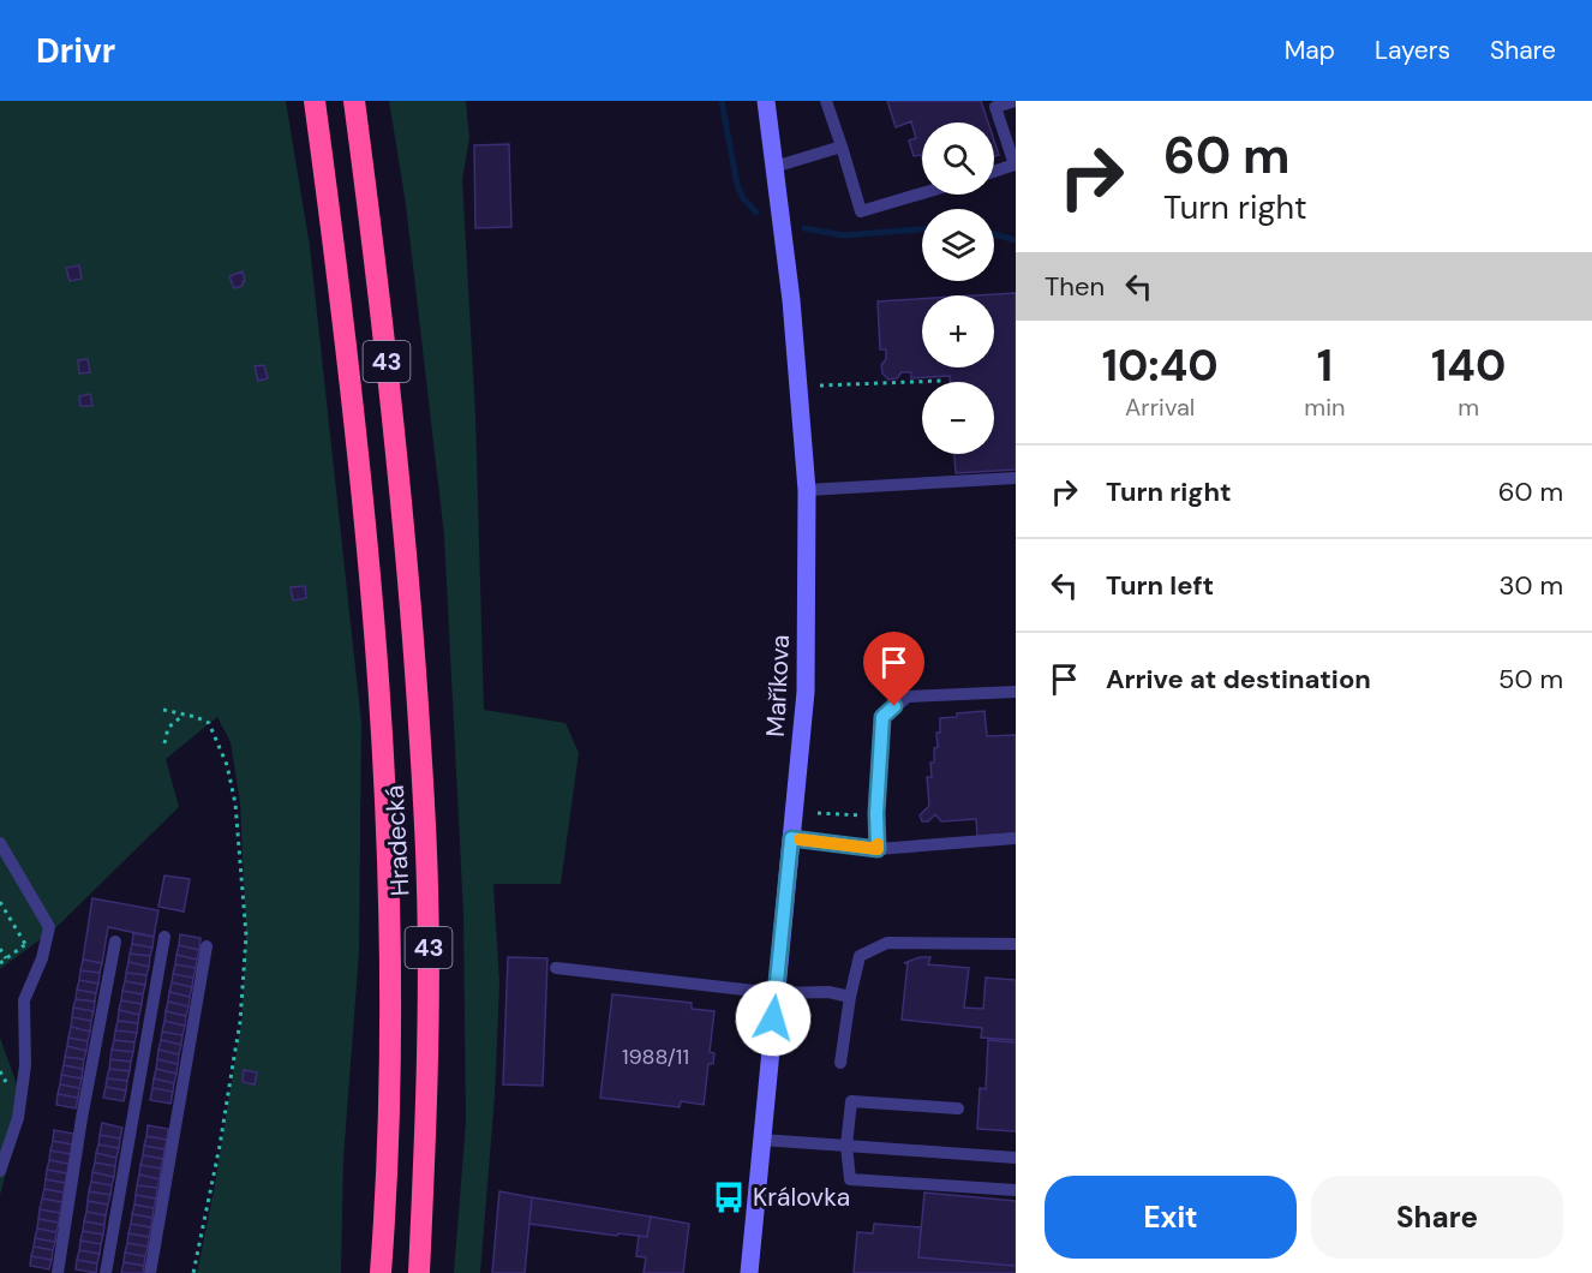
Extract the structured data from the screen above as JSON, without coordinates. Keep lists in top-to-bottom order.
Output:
{
  "streets": {
    "highway": ["43", "Hradecká"],
    "street": ["Maříkova"]
  },
  "places": {
    "bus stop": ["Královka"]
  },
  "house_numbers": ["1988/11"],
  "page": {
    "header": "Drivr",
    "nav": ["Map", "Layers", "Share"],
    "turn": ["60 m", "Turn right"],
    "map_buttons": ["+", "−"],
    "then": "Then",
    "eta": [
      "10:40",
      "Arrival",
      "1",
      "min",
      "140",
      "m"
    ],
    "list": [
      {
        "name": "Turn right",
        "value": "60 m"
      },
      {
        "name": "Turn left",
        "value": "30 m"
      },
      {
        "name": "Arrive at destination",
        "value": "50 m"
      }
    ],
    "buttons": ["Exit", "Share"]
  }
}
